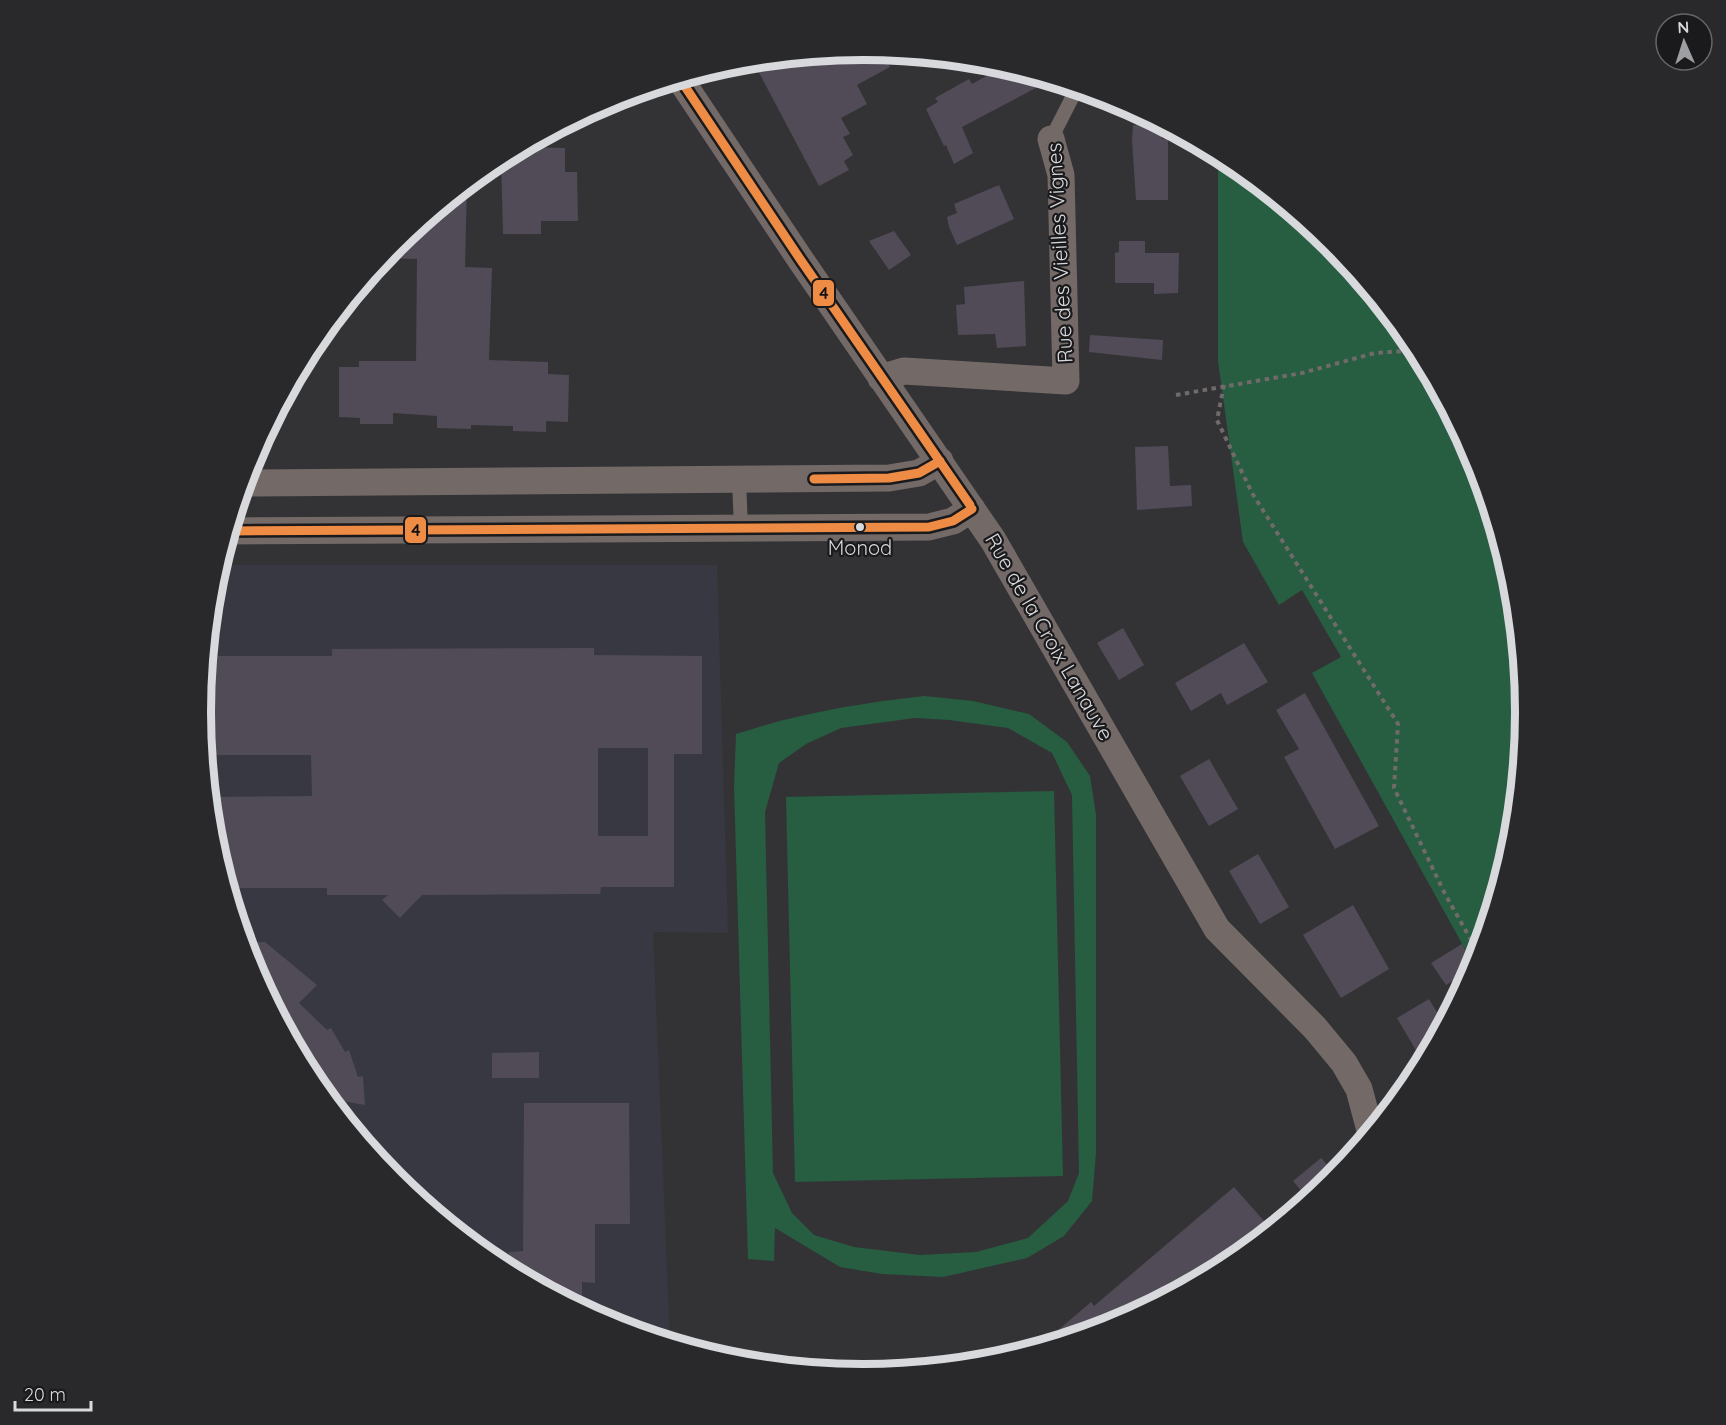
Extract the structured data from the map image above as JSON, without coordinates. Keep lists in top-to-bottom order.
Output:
{
  "streets": {
    "street": ["Rue des Vieilles Vignes", "Rue de la Croix Lanauve"]
  },
  "crossings": [
    ["Rue des Vieilles Vignes", "Rue de la Croix Lanauve"]
  ],
  "places": ["Monod"],
  "lines": ["transit line 4"],
  "scale_bar": "20 m",
  "north": "top"
}
